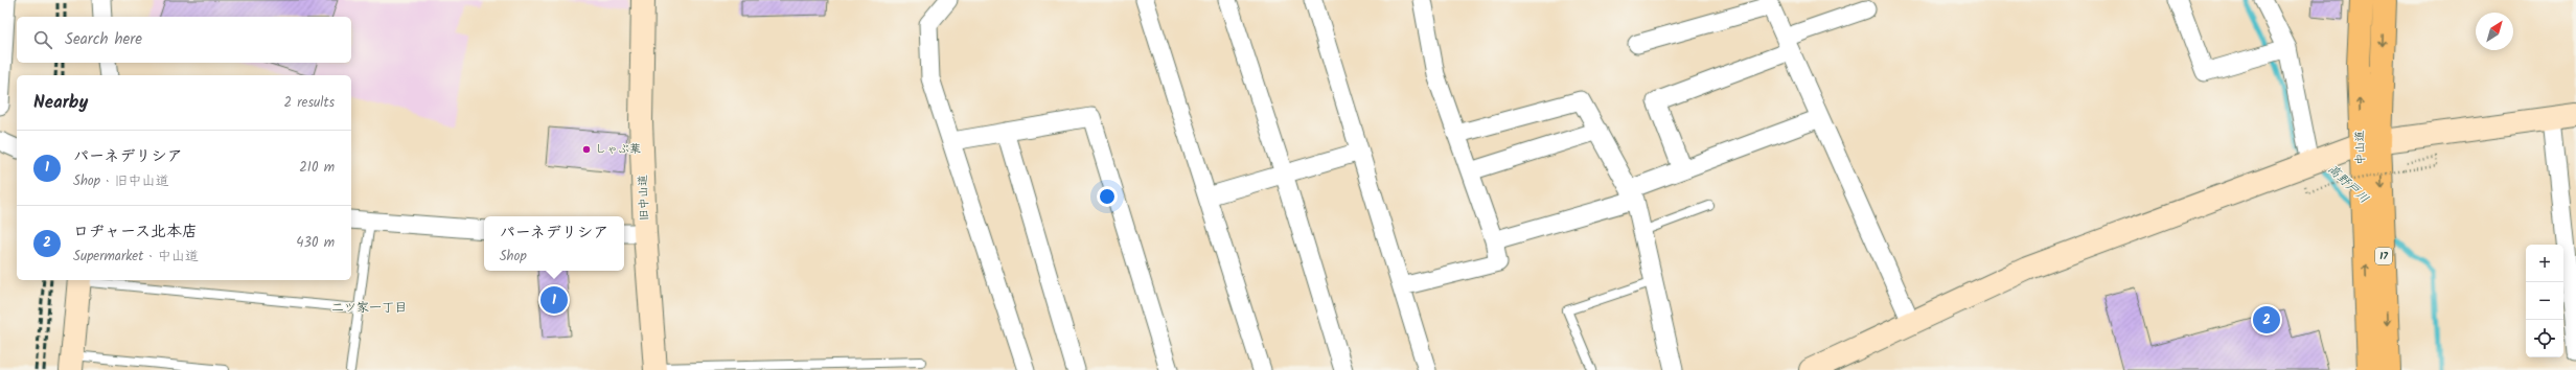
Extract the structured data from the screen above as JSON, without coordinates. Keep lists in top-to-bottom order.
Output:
{
  "streets": {
    "highway": ["中山道", "17"],
    "street": ["旧中山道"]
  },
  "districts": ["二ツ家一丁目"],
  "water": ["高野戸川"],
  "places": ["しゃぶ葉"],
  "north": "top right",
  "page": {
    "search": "Search here",
    "heading": ["Nearby", "2 results"],
    "list": [
      {
        "mark": "1",
        "name": "パーネデリシア",
        "note": "Shop · 旧中山道",
        "value": "210 m"
      },
      {
        "mark": "2",
        "name": "ロヂャース北本店",
        "note": "Supermarket · 中山道",
        "value": "430 m"
      }
    ],
    "popup": ["パーネデリシア", "Shop"],
    "map_buttons": ["+", "−"],
    "pins": ["1", "2"]
  }
}
